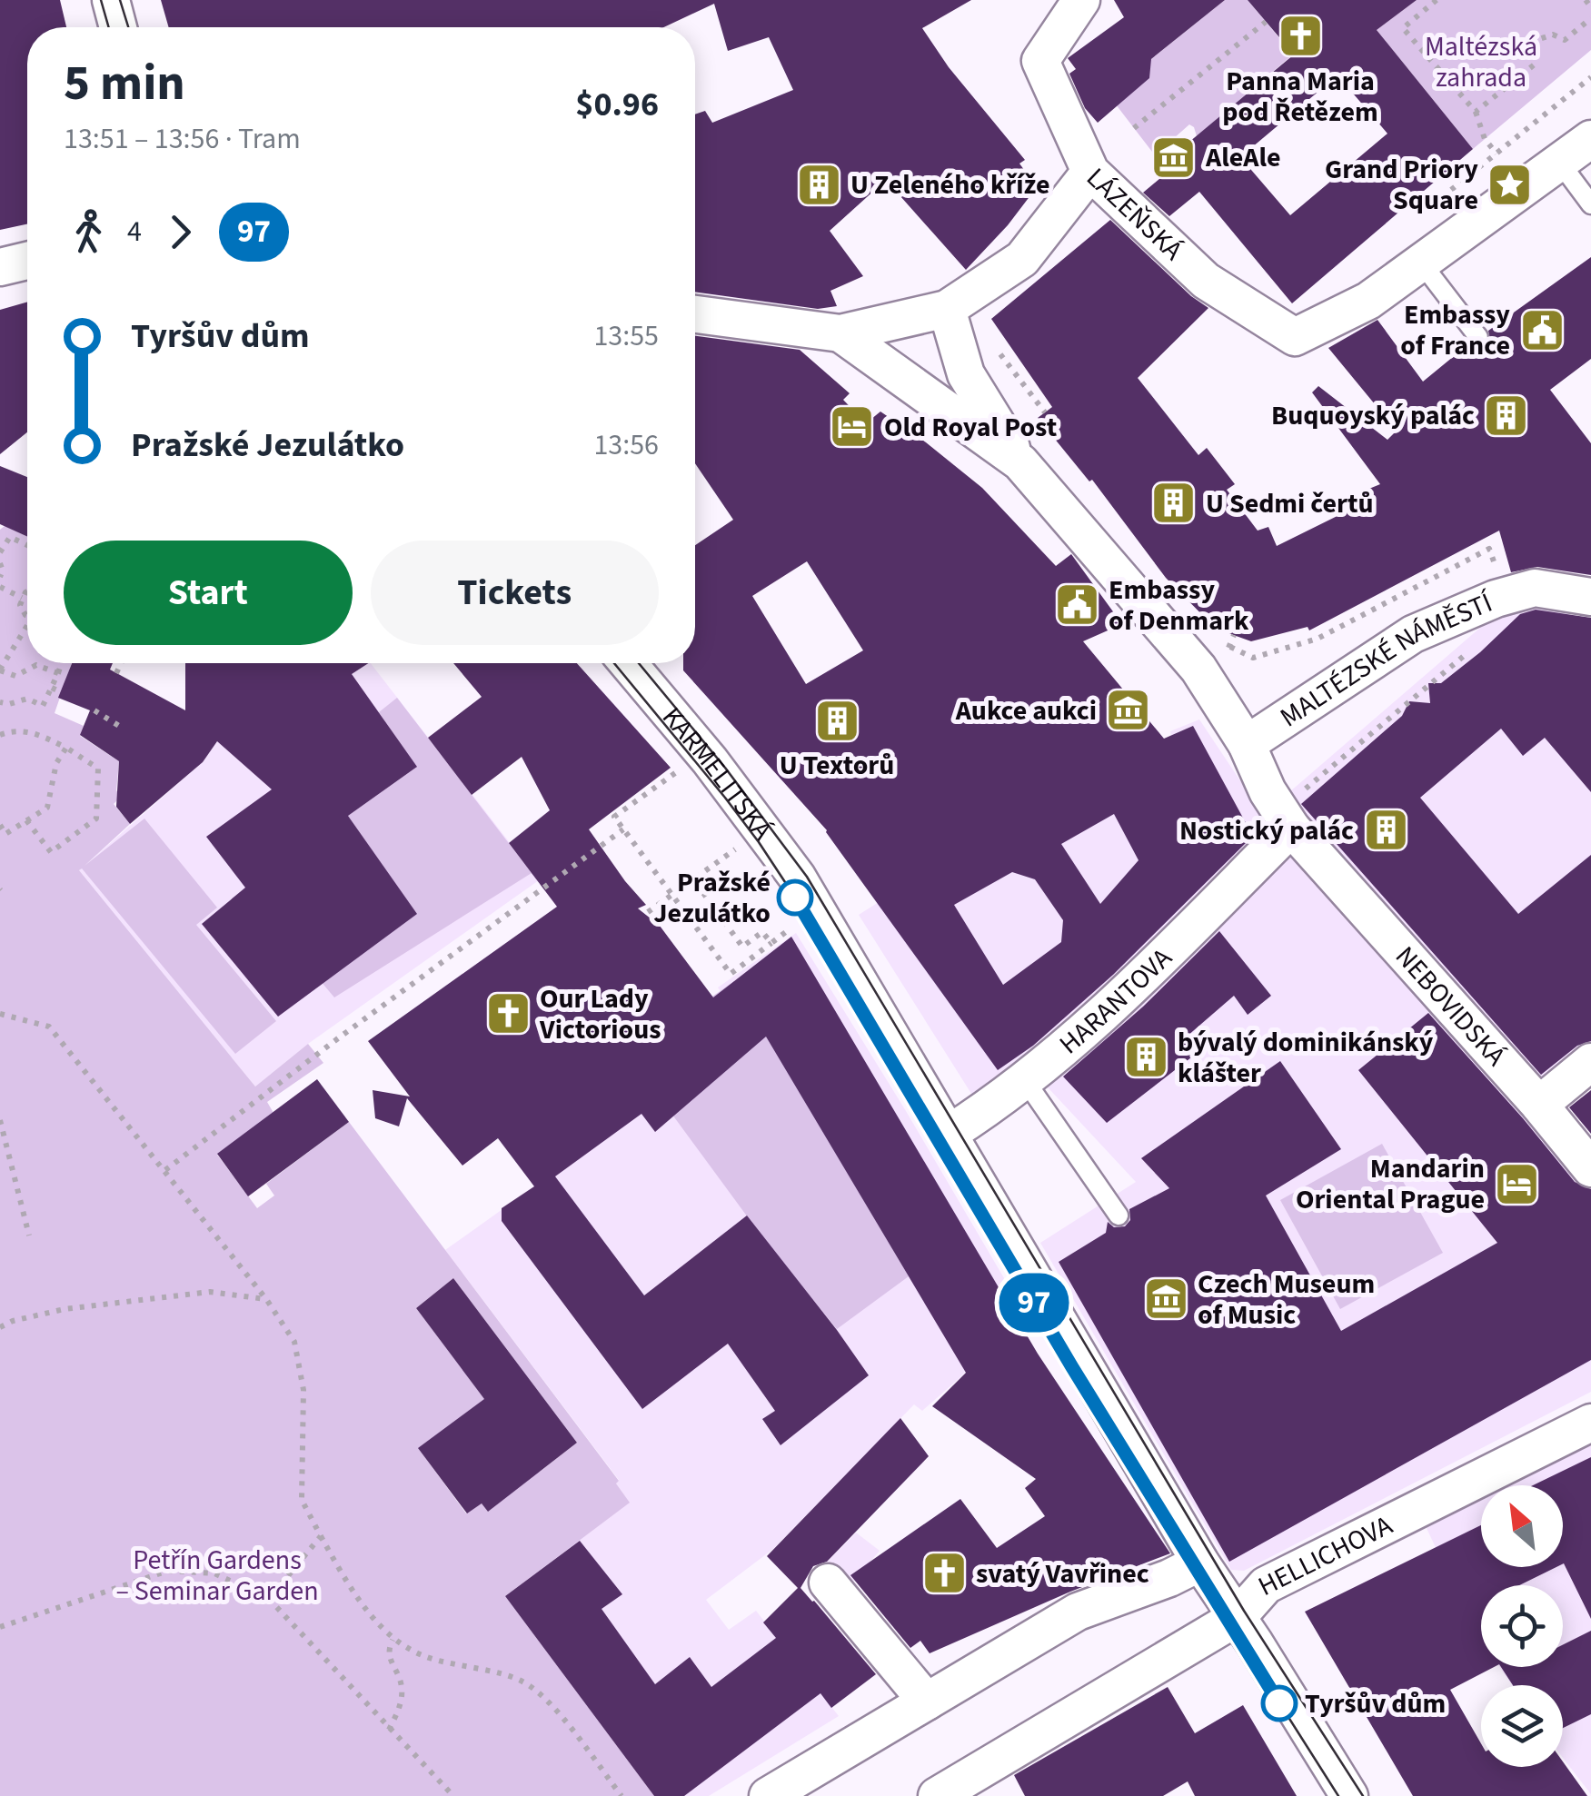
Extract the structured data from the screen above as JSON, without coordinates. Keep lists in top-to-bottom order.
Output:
{
  "streets": {
    "street": [
      "LÁZEŇSKÁ",
      "MALTÉZSKÉ NÁMĚSTÍ",
      "KARMELITSKÁ",
      "HARANTOVA",
      "NEBOVIDSKÁ",
      "HELLICHOVA"
    ]
  },
  "crossings": [
    ["KARMELITSKÁ", "HARANTOVA"],
    ["KARMELITSKÁ", "HELLICHOVA"],
    ["HARANTOVA", "NEBOVIDSKÁ"]
  ],
  "parks": ["Maltézská zahrada", "Petřín Gardens – Seminar Garden"],
  "places": {
    "church": ["Panna Maria pod Řetězem", "Our Lady Victorious", "svatý Vavřinec"],
    "museum": ["AleAle", "Aukce aukci", "Czech Museum of Music"],
    "building": [
      "U Zeleného kříže",
      "Buquoyský palác",
      "U Sedmi čertů",
      "U Textorů",
      "Nostický palác",
      "bývalý dominikánský klášter"
    ],
    "place": ["Grand Priory Square"],
    "public building": ["Embassy of France", "Embassy of Denmark"],
    "hotel": ["Old Royal Post", "Mandarin Oriental Prague"],
    "other": ["Pražské Jezulátko", "Tyršův dům"]
  },
  "lines": ["tram line 97"],
  "north": "top left",
  "page": {
    "on_map": "97",
    "heading": ["5 min", "13:51 – 13:56 · Tram", "$0.96"],
    "legs": ["4", "97"],
    "list": [
      {
        "name": "Tyršův dům",
        "value": "13:55"
      },
      {
        "name": "Pražské Jezulátko",
        "value": "13:56"
      }
    ],
    "buttons": ["Start", "Tickets"]
  }
}
